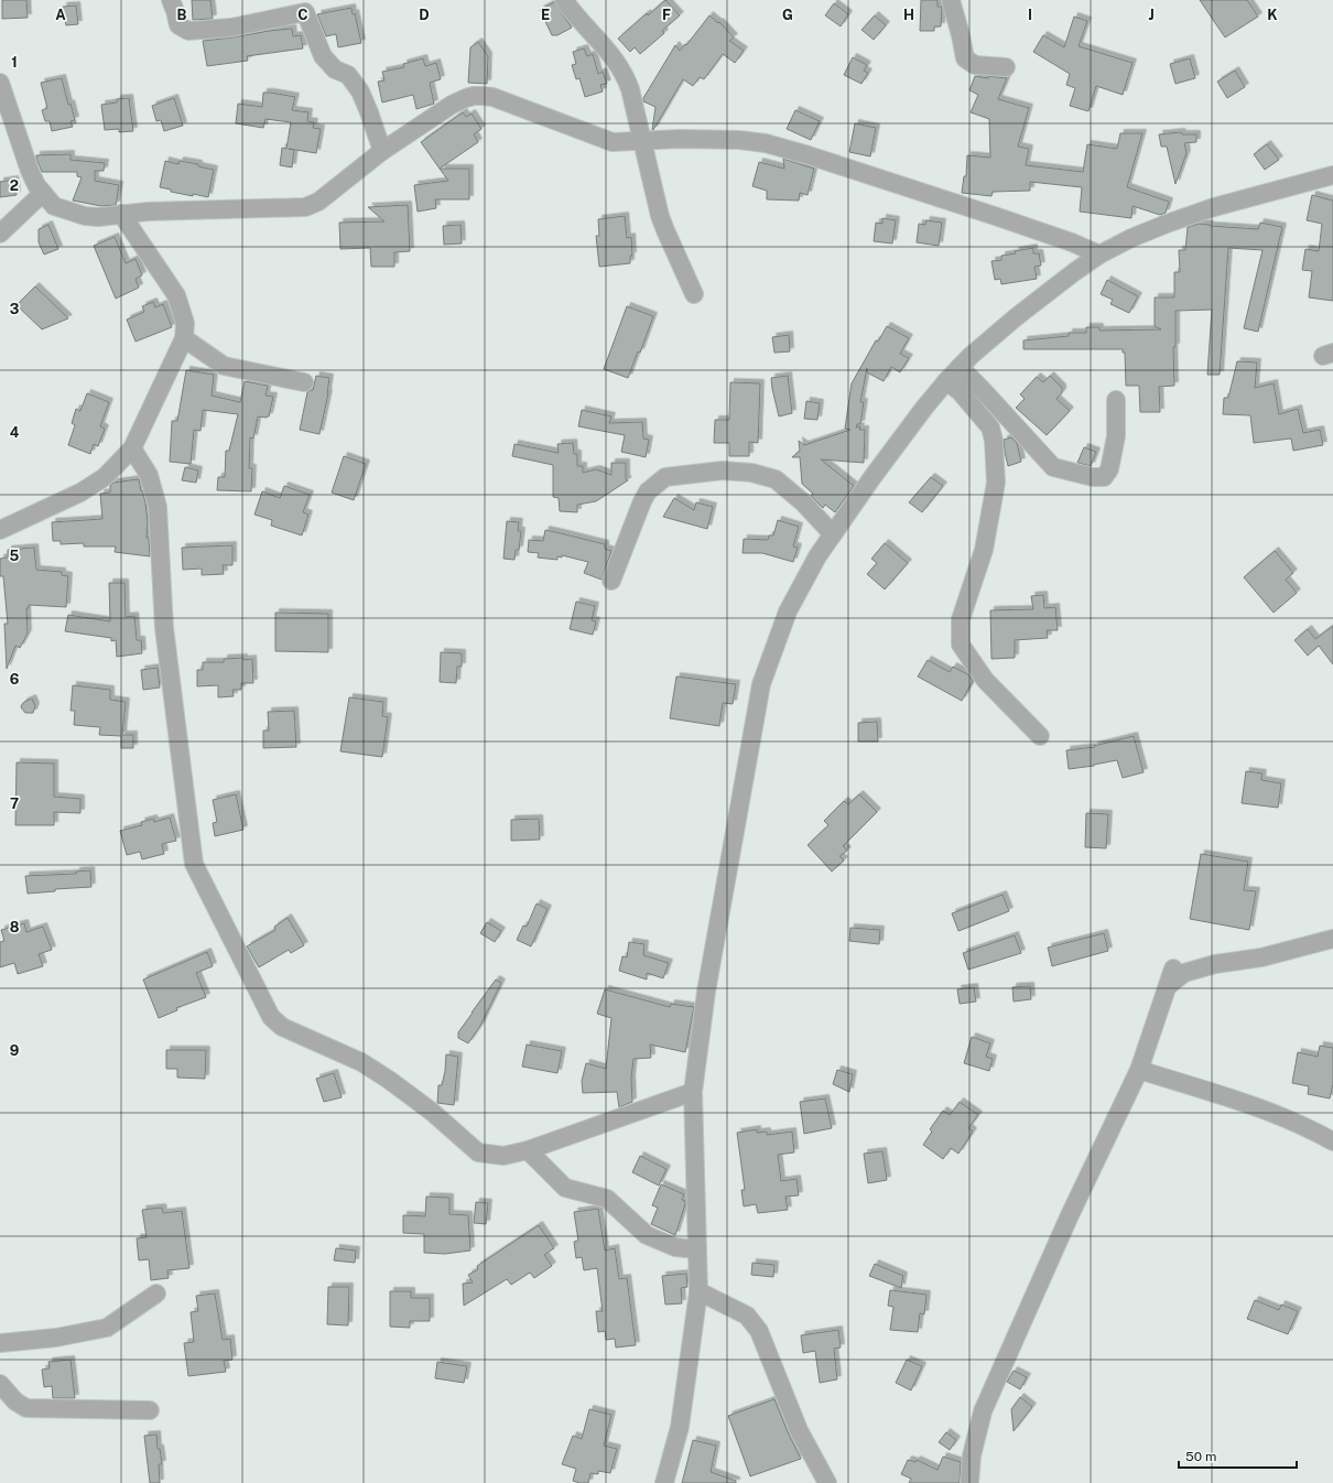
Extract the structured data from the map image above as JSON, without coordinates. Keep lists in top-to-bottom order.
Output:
{
  "scale_bar": "50 m",
  "grid": {
    "columns": [
      "A",
      "B",
      "C",
      "D",
      "E",
      "F",
      "G",
      "H",
      "I",
      "J",
      "K"
    ],
    "rows": [
      "1",
      "2",
      "3",
      "4",
      "5",
      "6",
      "7",
      "8",
      "9"
    ]
  }
}
